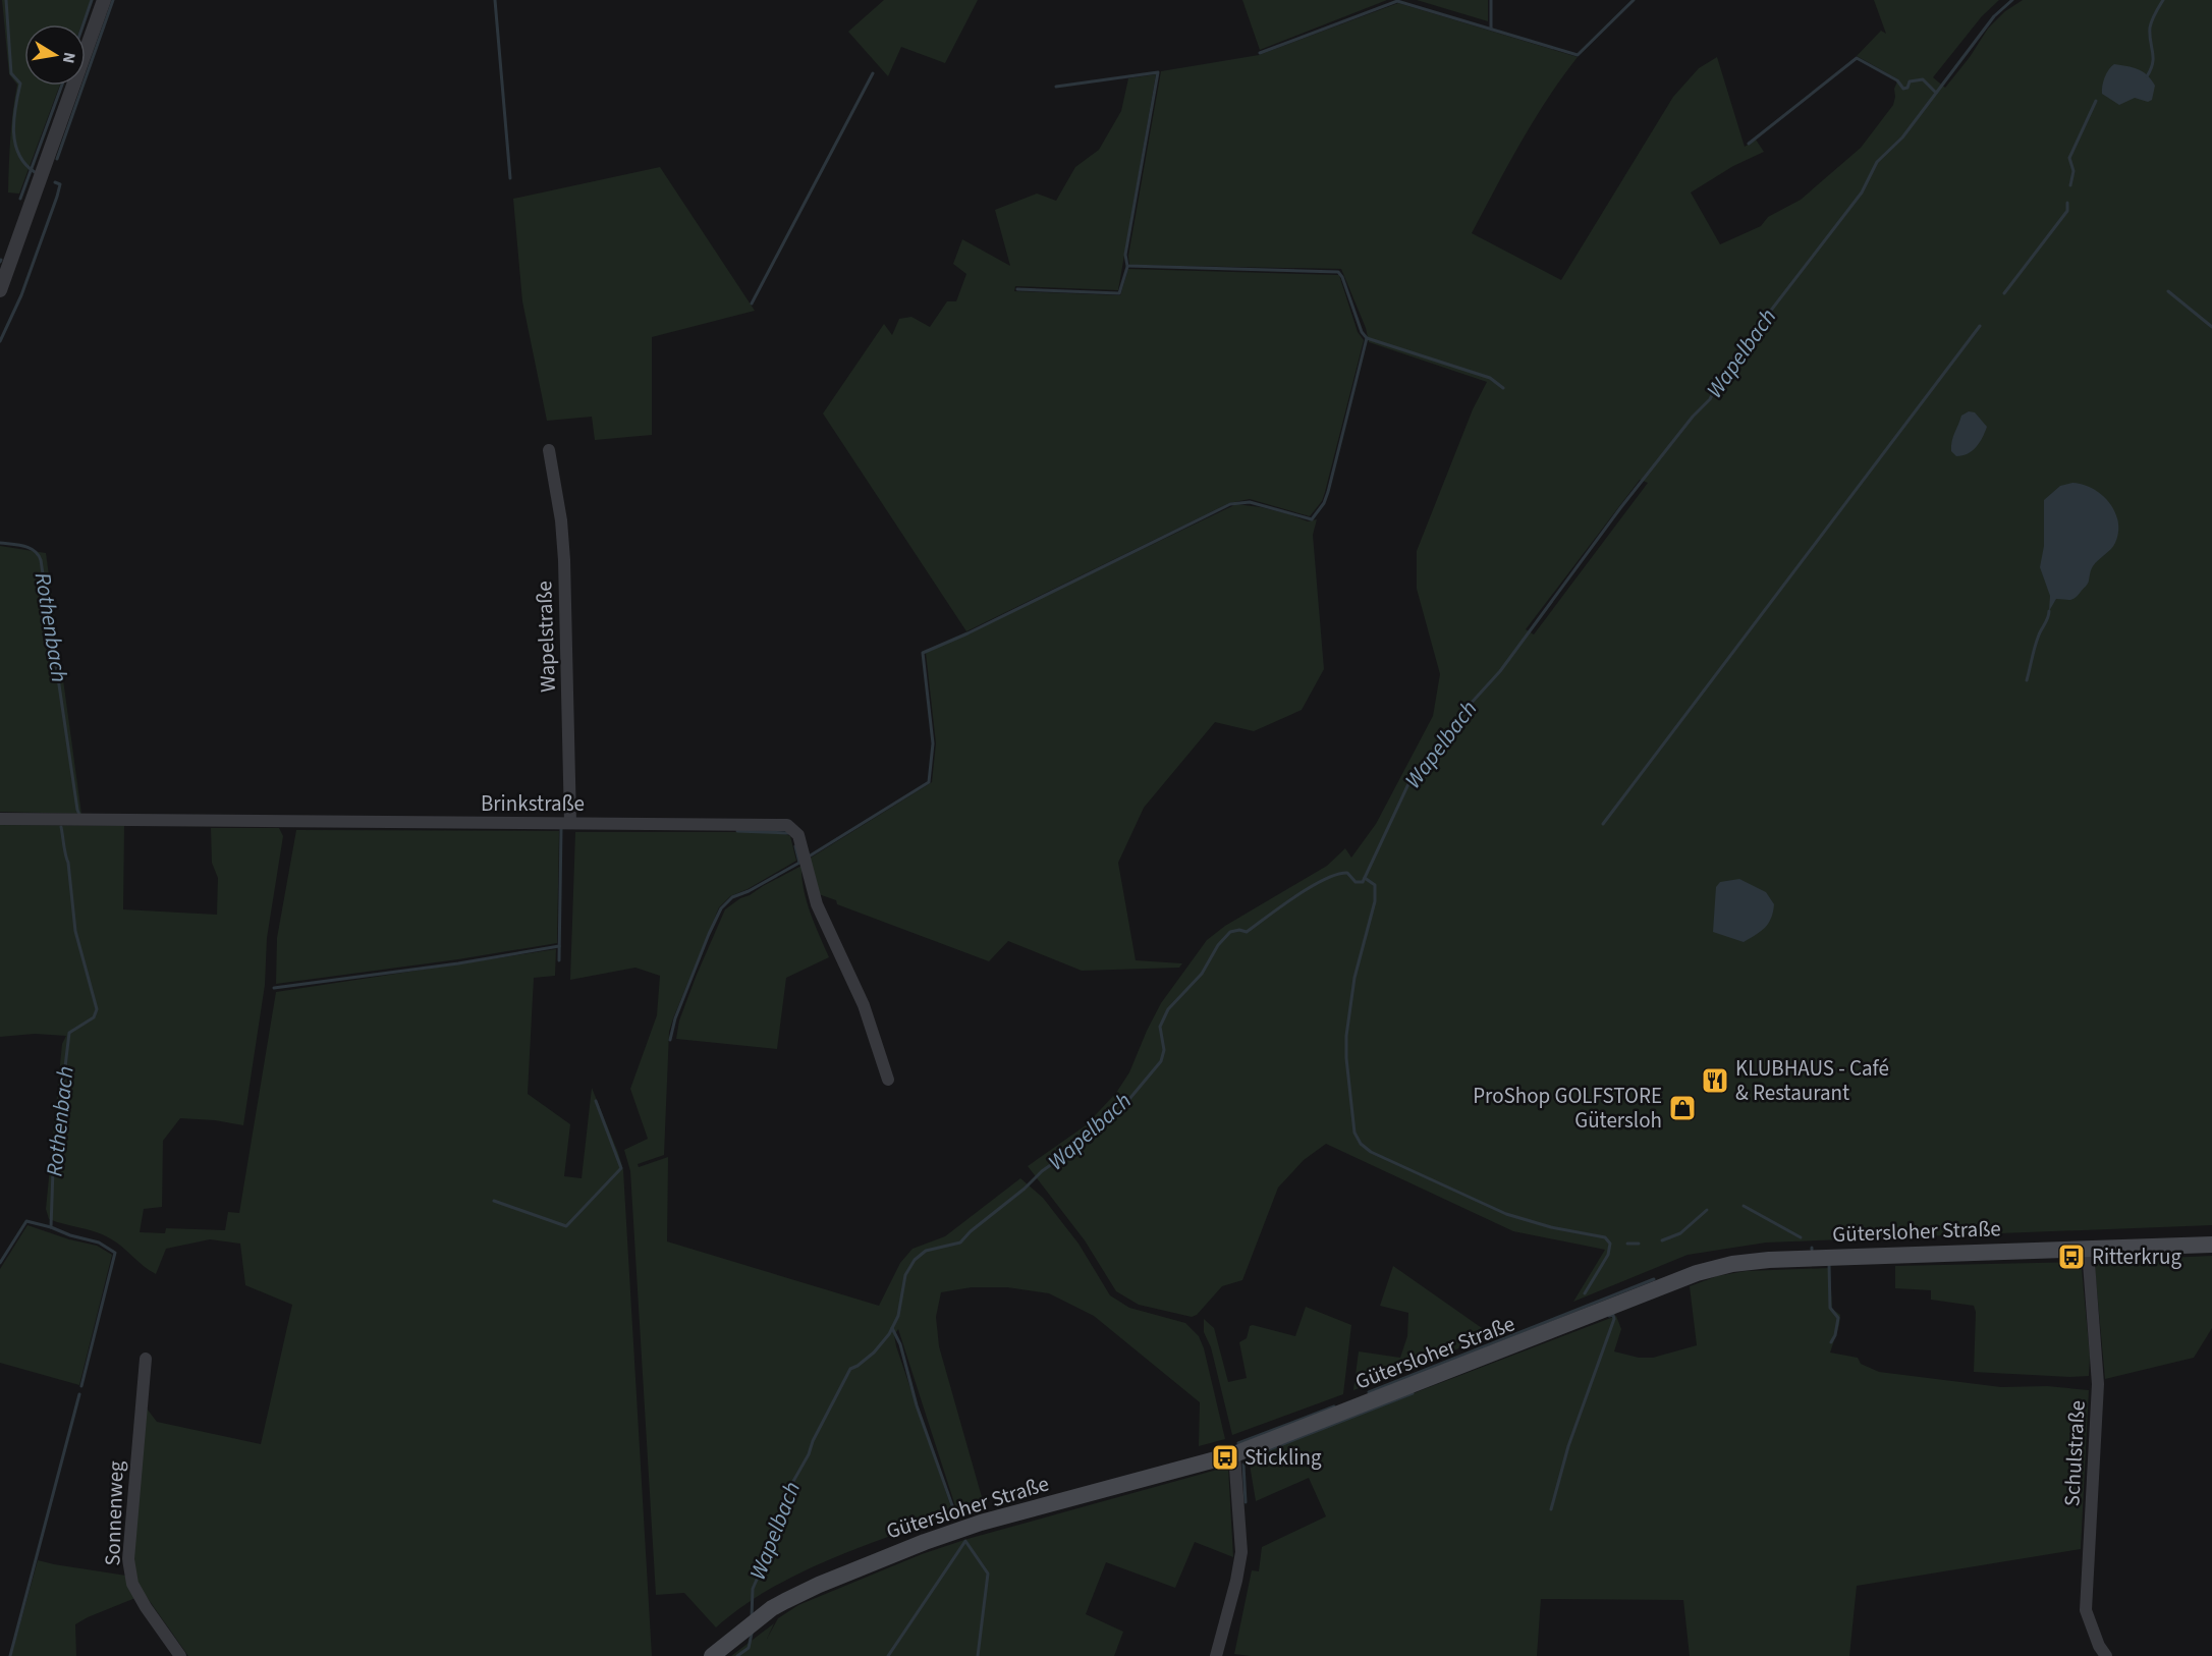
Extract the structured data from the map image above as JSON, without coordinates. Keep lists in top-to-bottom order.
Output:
{
  "streets": {
    "main road": ["Gütersloher Straße"],
    "street": [
      "Wapelstraße",
      "Brinkstraße",
      "Schulstraße",
      "Sonnenweg"
    ]
  },
  "crossings": [
    ["Wapelstraße", "Brinkstraße"],
    ["Gütersloher Straße", "Schulstraße"]
  ],
  "water": ["Wapelbach", "Rothenbach"],
  "places": {
    "restaurant": ["KLUBHAUS - Café & Restaurant"],
    "shop": ["ProShop GOLFSTORE Gütersloh"],
    "bus stop": ["Ritterkrug", "Stickling"]
  },
  "north": "right"
}
